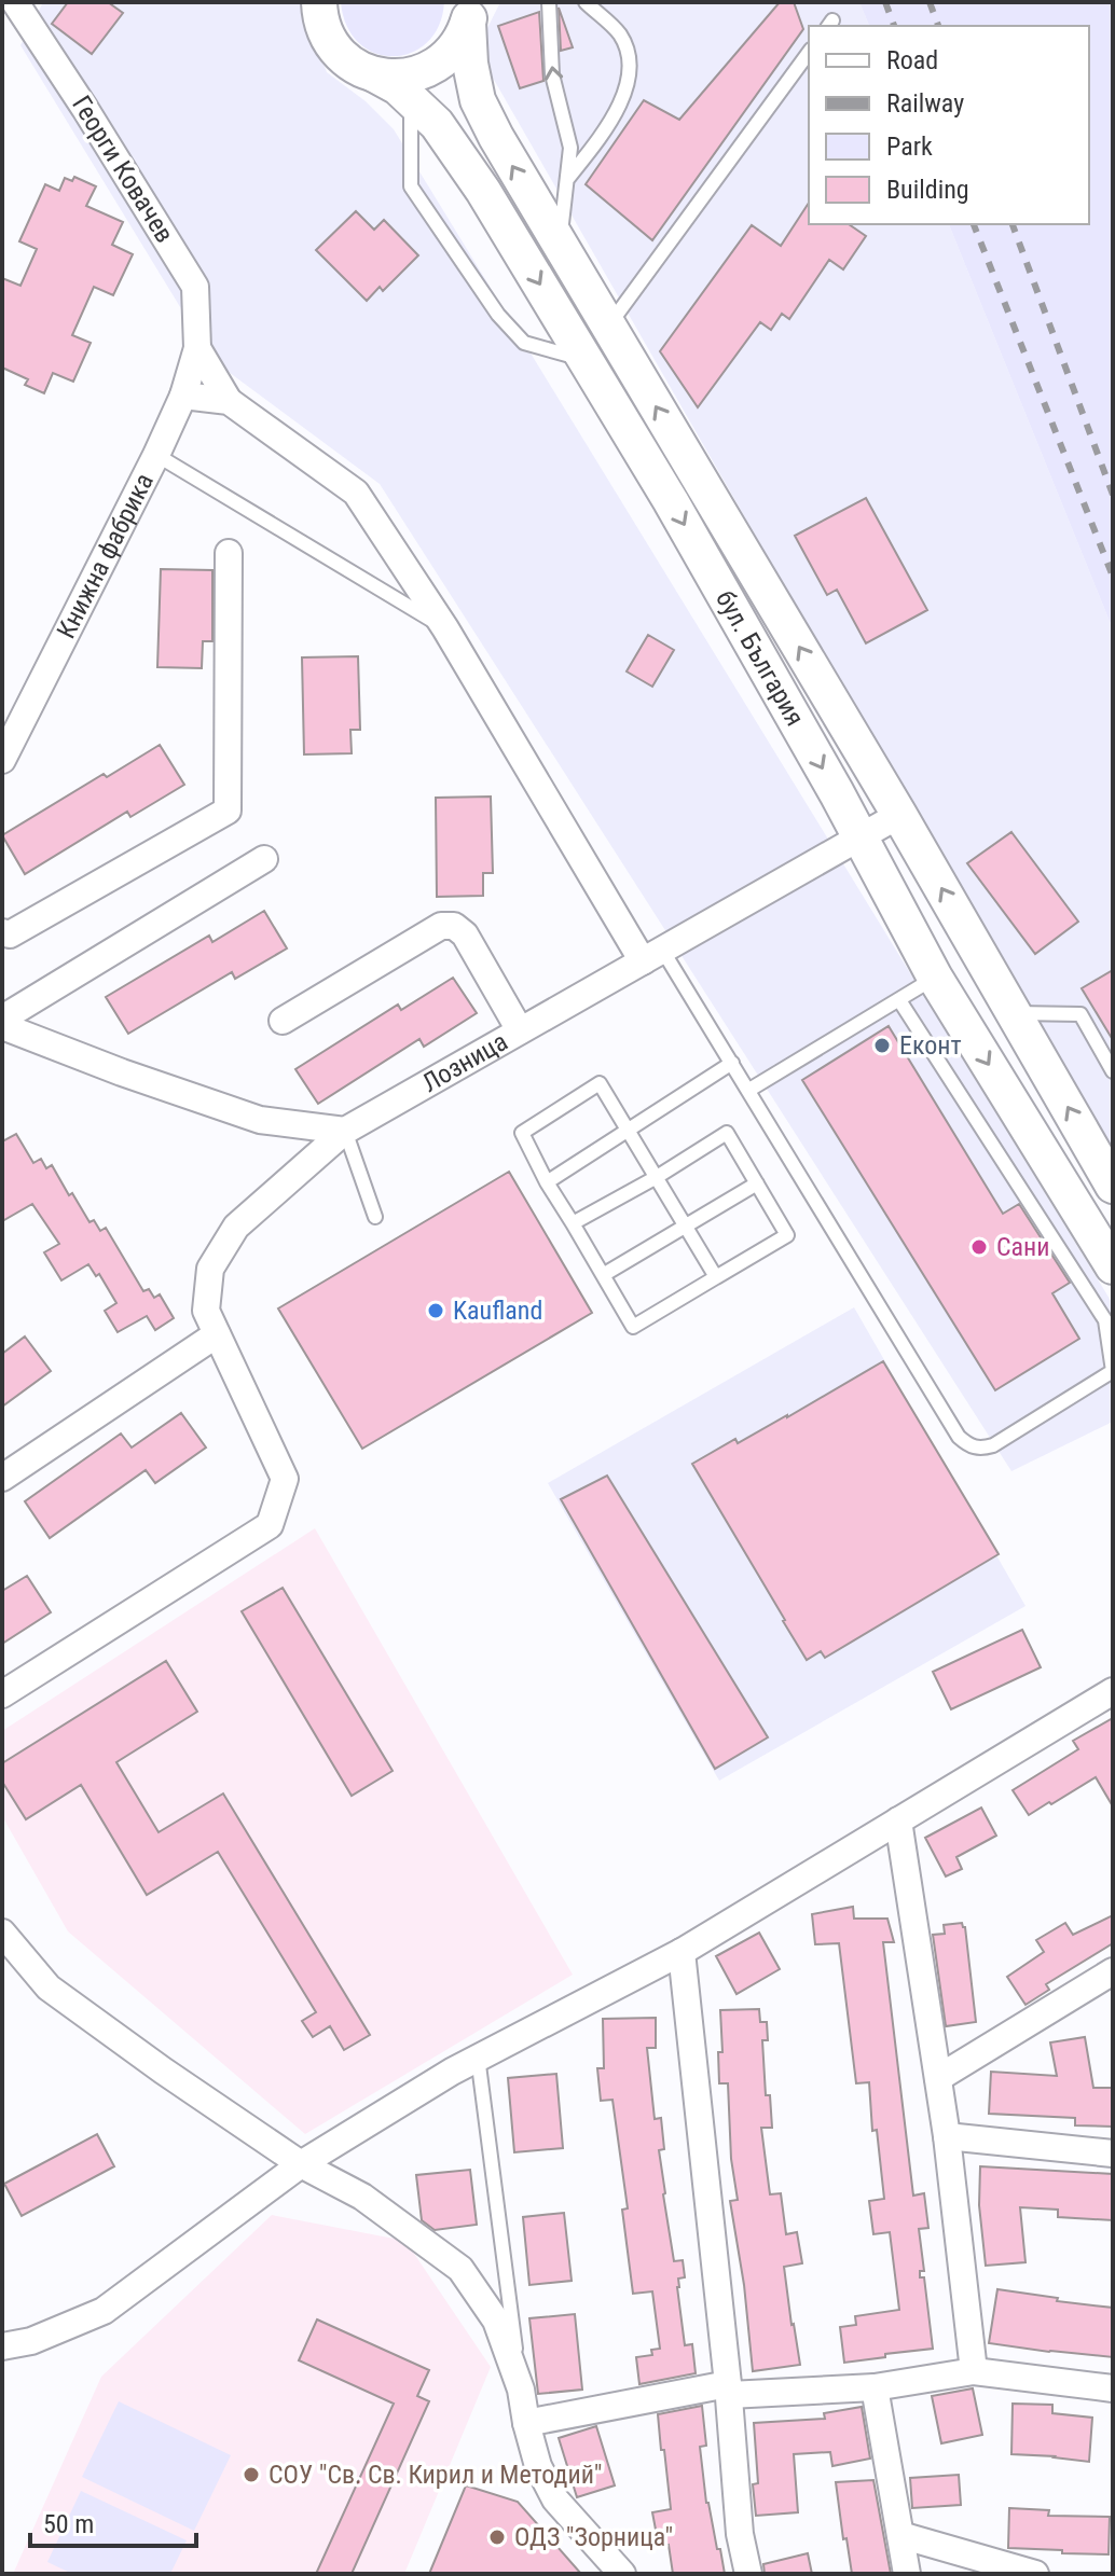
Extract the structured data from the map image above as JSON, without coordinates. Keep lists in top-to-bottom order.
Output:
{
  "streets": {
    "main road": ["бул. България"],
    "street": ["Георги Ковачев", "Книжна фабрика", "Лозница"]
  },
  "crossings": [
    ["Георги Ковачев", "Книжна фабрика"],
    ["бул. България", "Лозница"]
  ],
  "places": [
    "Еконт",
    "Сани",
    "Kaufland",
    "СОУ \"Св. Св. Кирил и Методий\"",
    "ОДЗ \"Зорница\""
  ],
  "legend": [
    "Road",
    "Railway",
    "Park",
    "Building"
  ],
  "scale_bar": "50 m"
}
